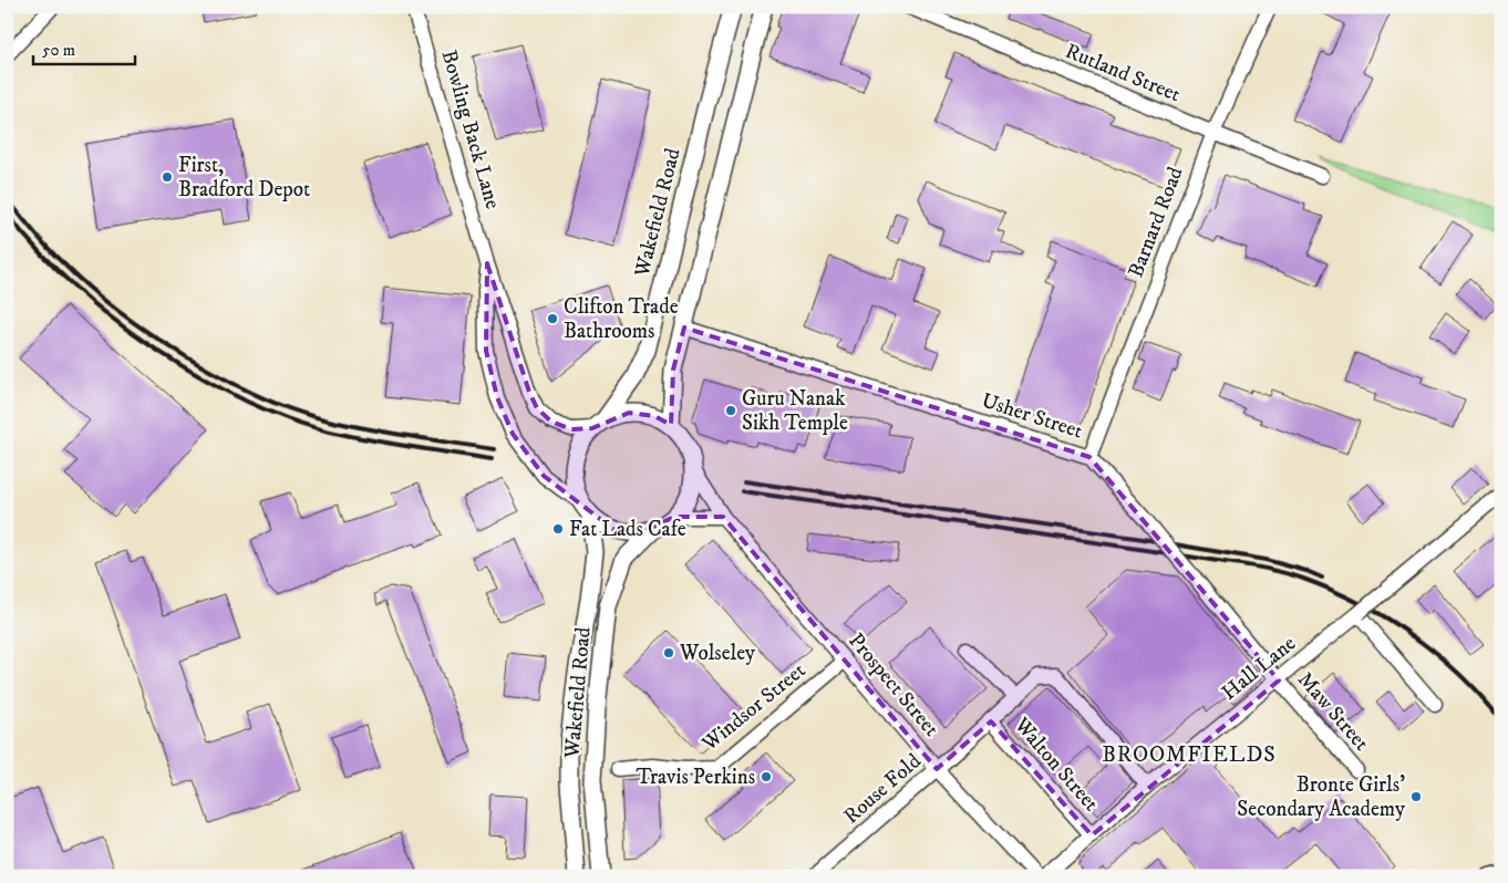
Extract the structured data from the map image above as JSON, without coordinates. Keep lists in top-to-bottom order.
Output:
{
  "streets": {
    "main road": ["Wakefield Road"],
    "street": [
      "Rutland Street",
      "Bowling Back Lane",
      "Barnard Road",
      "Usher Street",
      "Hall Lane",
      "Prospect Street",
      "Windsor Street",
      "Maw Street",
      "Walton Street",
      "Rouse Fold"
    ]
  },
  "crossings": [
    ["Rutland Street", "Barnard Road"],
    ["Bowling Back Lane", "Wakefield Road"],
    ["Bowling Back Lane", "Prospect Street"],
    ["Wakefield Road", "Prospect Street"],
    ["Barnard Road", "Usher Street"],
    ["Usher Street", "Hall Lane"],
    ["Usher Street", "Maw Street"],
    ["Hall Lane", "Maw Street"],
    ["Hall Lane", "Walton Street"],
    ["Hall Lane", "Rouse Fold"],
    ["Prospect Street", "Windsor Street"],
    ["Prospect Street", "Rouse Fold"],
    ["Walton Street", "Rouse Fold"]
  ],
  "districts": ["BROOMFIELDS"],
  "places": [
    "First, Bradford Depot",
    "Clifton Trade Bathrooms",
    "Guru Nanak Sikh Temple",
    "Fat Lads Cafe",
    "Wolseley",
    "Travis Perkins",
    "Bronte Girls' Secondary Academy"
  ],
  "scale_bar": "50 m"
}
